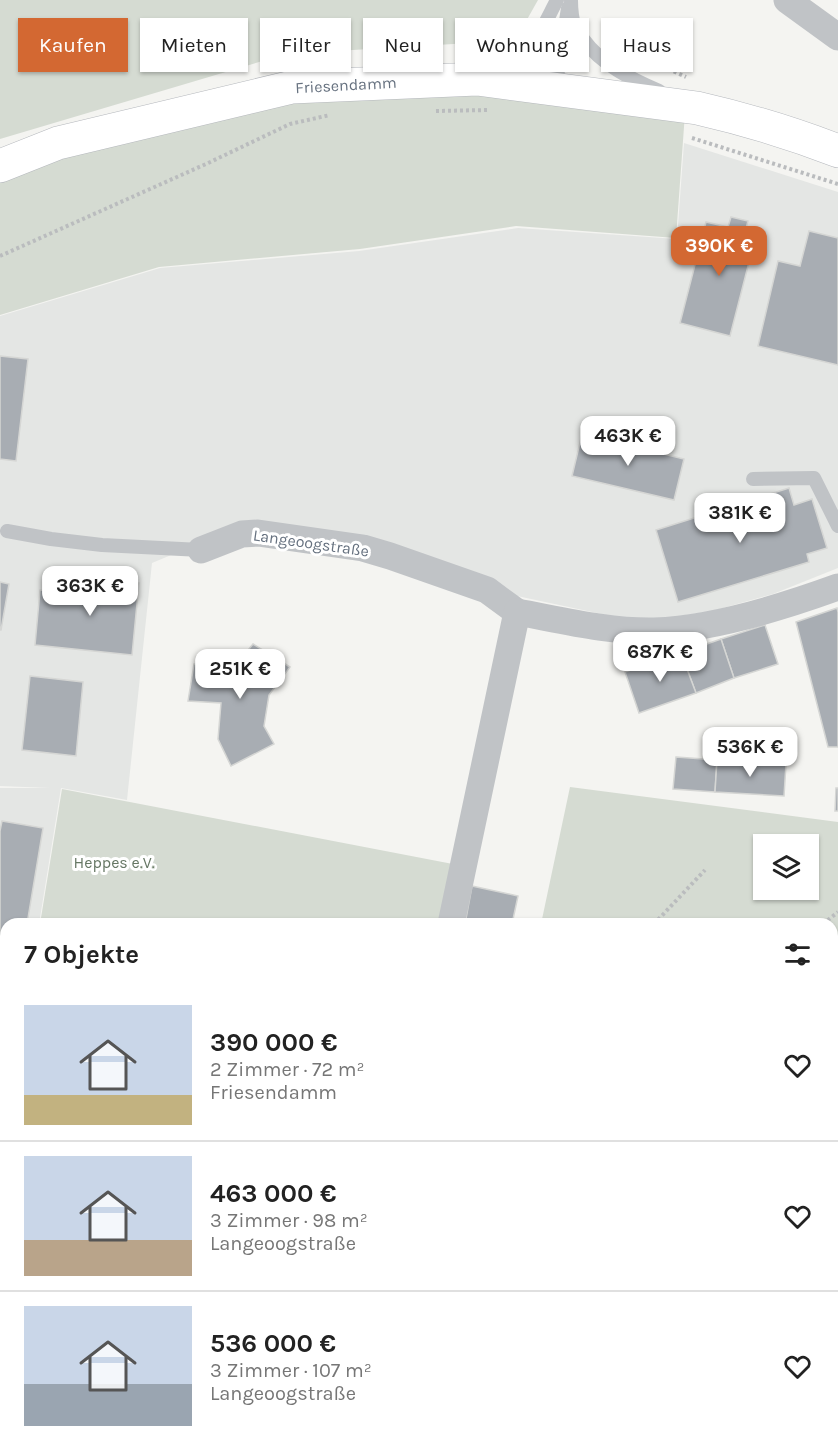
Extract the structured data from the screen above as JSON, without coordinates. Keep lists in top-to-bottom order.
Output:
{
  "streets": {
    "main road": ["Friesendamm"],
    "street": ["Langeoogstraße"]
  },
  "parks": ["Heppes e.V."],
  "page": {
    "chip": [
      "Kaufen",
      "Mieten",
      "Filter",
      "Neu",
      "Wohnung",
      "Haus"
    ],
    "price": [
      "390K €",
      "463K €",
      "381K €",
      "363K €",
      "687K €",
      "251K €",
      "536K €"
    ],
    "heading": "7 Objekte",
    "list": [
      {
        "name": "390 000 €",
        "note": "2 Zimmer · 72 m² · Friesendamm"
      },
      {
        "name": "463 000 €",
        "note": "3 Zimmer · 98 m² · Langeoogstraße"
      },
      {
        "name": "536 000 €",
        "note": "3 Zimmer · 107 m² · Langeoogstraße"
      }
    ]
  }
}
